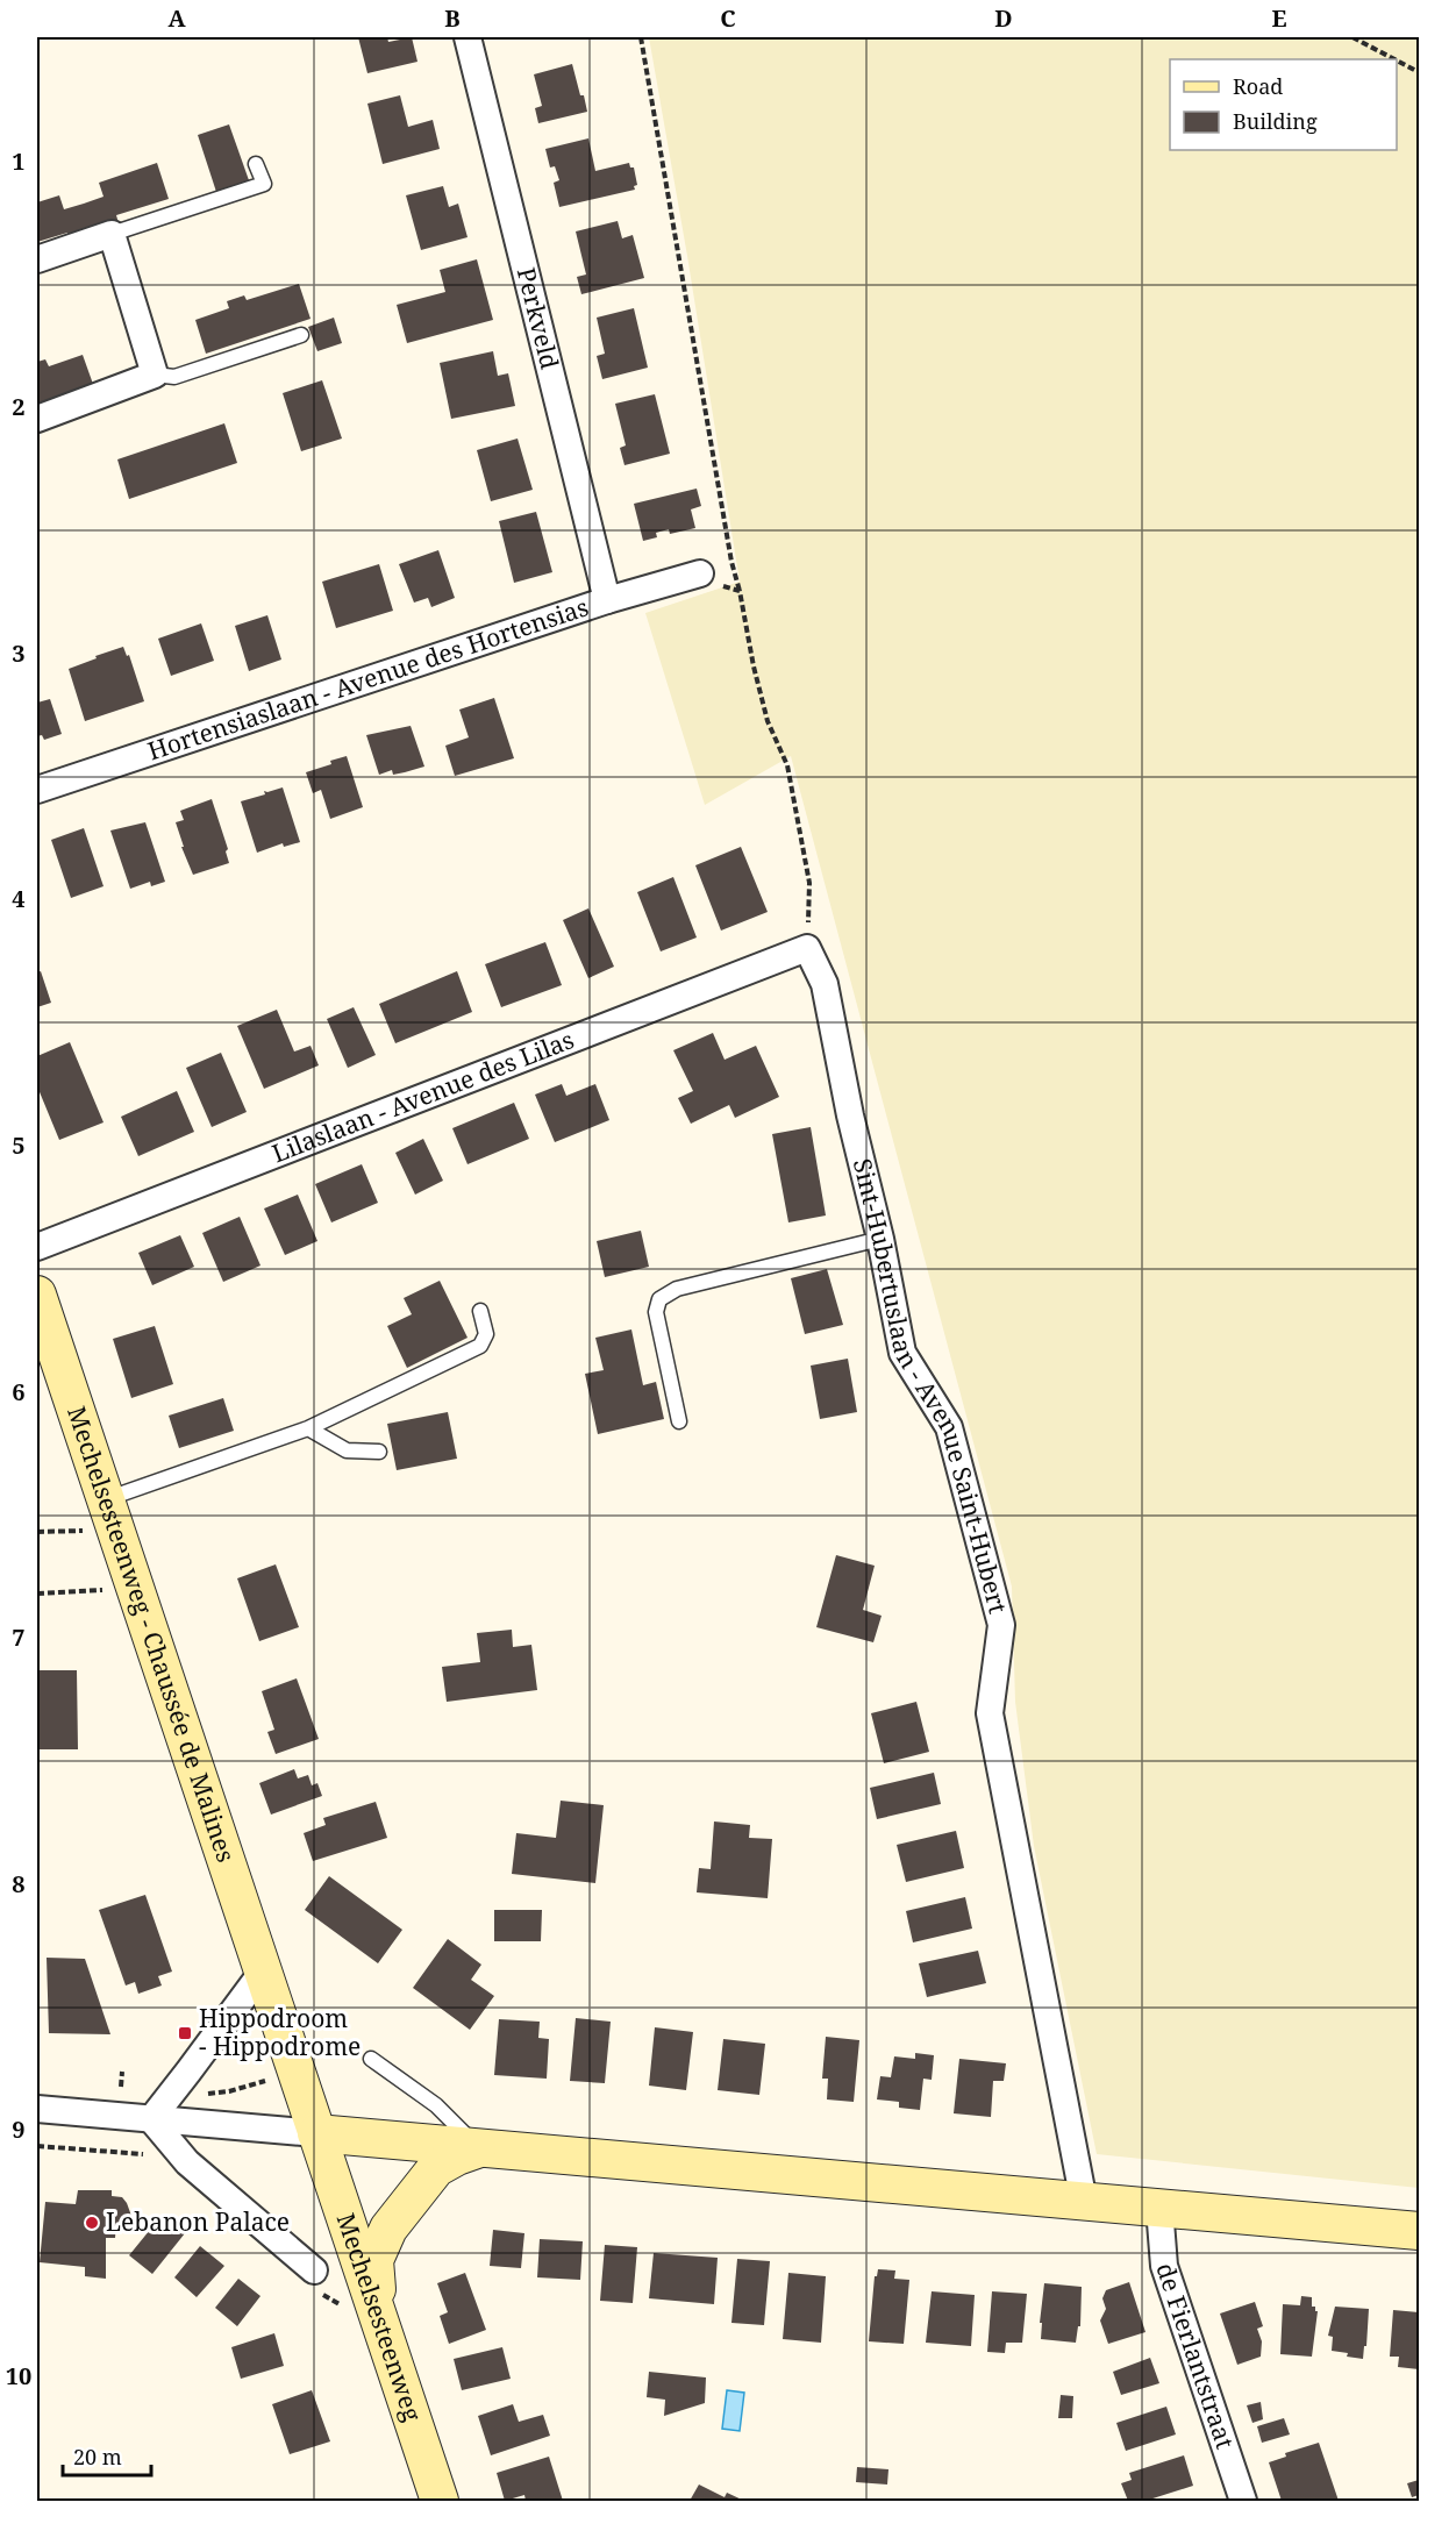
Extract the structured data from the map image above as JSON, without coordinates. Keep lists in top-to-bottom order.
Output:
{
  "streets": {
    "main road": ["Mechelsesteenweg - Chaussée de Malines", "Mechelsesteenweg"],
    "street": [
      "Perkveld",
      "Hortensiaslaan - Avenue des Hortensias",
      "Lilaslaan - Avenue des Lilas",
      "Sint-Hubertuslaan - Avenue Saint-Hubert",
      "de Fierlantstraat"
    ]
  },
  "crossings": [
    ["Perkveld", "Hortensiaslaan - Avenue des Hortensias"],
    ["Lilaslaan - Avenue des Lilas", "Sint-Hubertuslaan - Avenue Saint-Hubert"],
    ["Mechelsesteenweg - Chaussée de Malines", "Mechelsesteenweg"]
  ],
  "places": {
    "transit": ["Hippodroom - Hippodrome"],
    "other": ["Lebanon Palace"]
  },
  "legend": ["Road", "Building"],
  "scale_bar": "20 m",
  "grid": {
    "columns": [
      "A",
      "B",
      "C",
      "D",
      "E"
    ],
    "rows": [
      "1",
      "2",
      "3",
      "4",
      "5",
      "6",
      "7",
      "8",
      "9",
      "10"
    ]
  }
}
